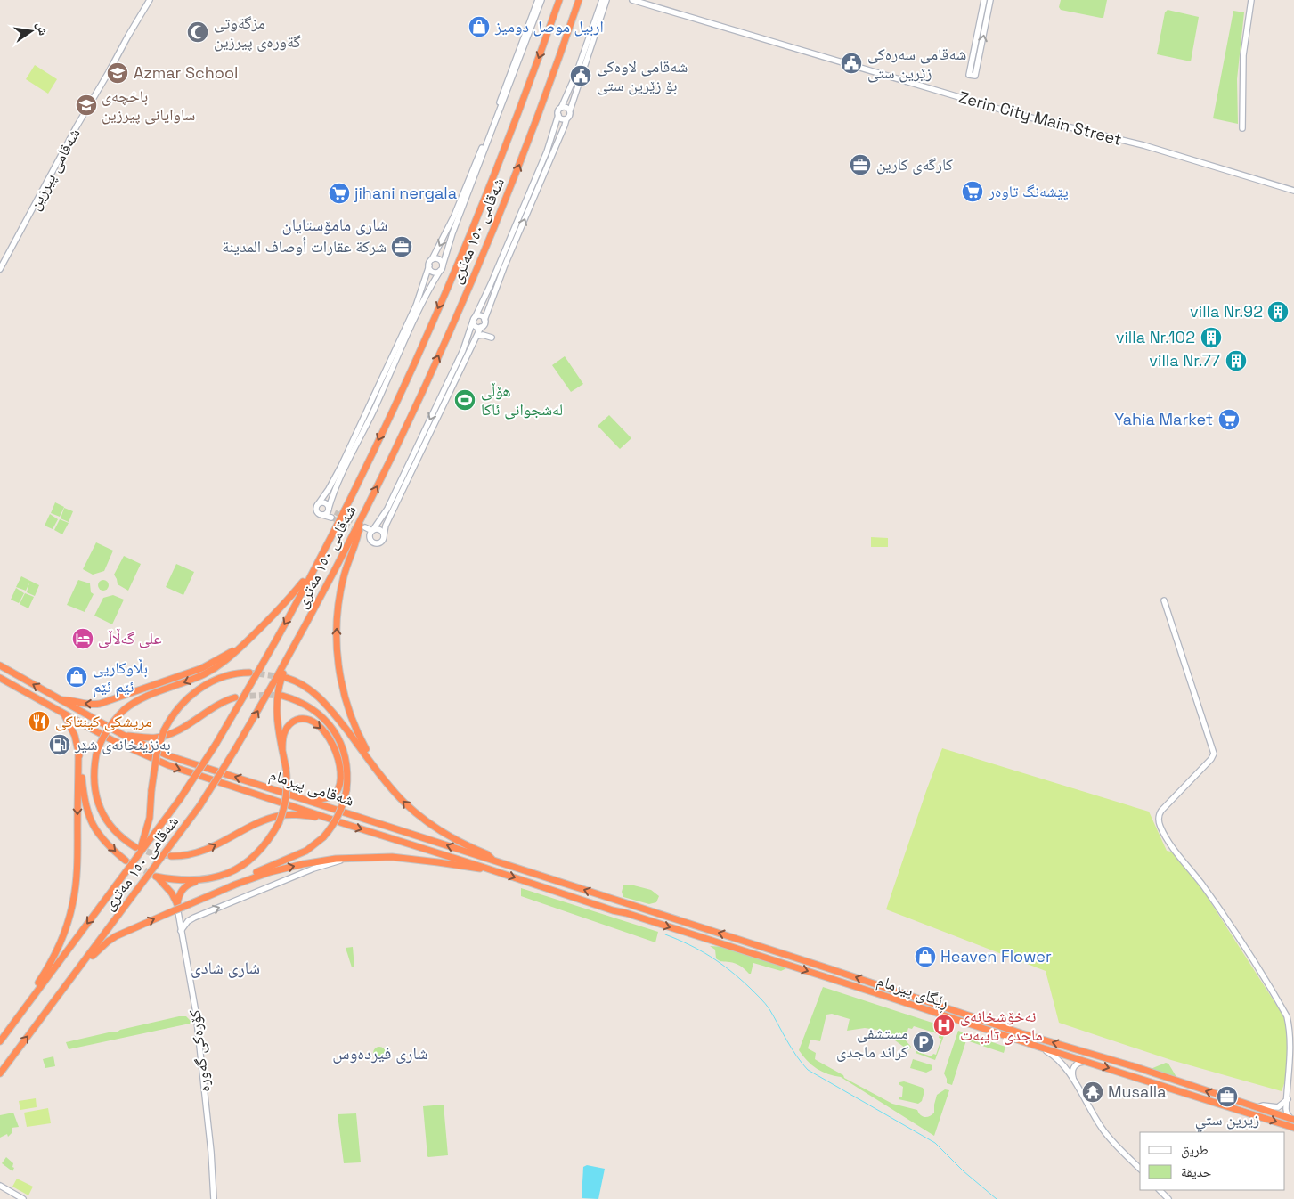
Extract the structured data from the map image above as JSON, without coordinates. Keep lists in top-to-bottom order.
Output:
{
  "streets": {
    "highway": ["شەقامی ١٥٠ مەتری", "شەقامی پیرمام", "ڕێگای پیرمام"],
    "street": ["Zerin City Main Street", "شەقامی پیرزین", "کۆرەکی گەورە"]
  },
  "crossings": [
    ["شەقامی پیرمام", "ڕێگای پیرمام"]
  ],
  "districts": ["شاری مامۆستایان", "شاری شادی", "شاری فیردەوس"],
  "places": {
    "shop": ["اربيل موصل دوميز", "بڵاوکاریی ئێم ئێم", "Heaven Flower"],
    "mosque": ["مزگةوتی گةورەی پیرزین"],
    "public building": ["شەقامی سەرەکی زێرین ستی", "شەقامی لاوەکی بۆ زێرین ستی"],
    "school or university": ["Azmar School", "باخچەی ساوایانی پیرزین"],
    "office": ["کارگەی کارین", "شركة عقارات أوصاف المدينة", "زيرين ستي"],
    "supermarket": ["پێشەنگ تاوەر", "jihani nergala", "Yahia Market"],
    "building": ["villa Nr.92", "villa Nr.102", "villa Nr.77"],
    "sports": ["هۆڵی لەشجوانی ئاکا"],
    "hotel": ["علی گەڵاڵی"],
    "restaurant": ["مریشکی کینتاکی"],
    "fuel station": ["بەنزینخانەی شێر"],
    "hospital": ["نەخۆشخانەی ماجدی تایبەت"],
    "parking": ["مستشفی کراند ماجدی"],
    "temple": ["Musalla"]
  },
  "legend": ["طريق", "حديقة"],
  "north": "right"
}
